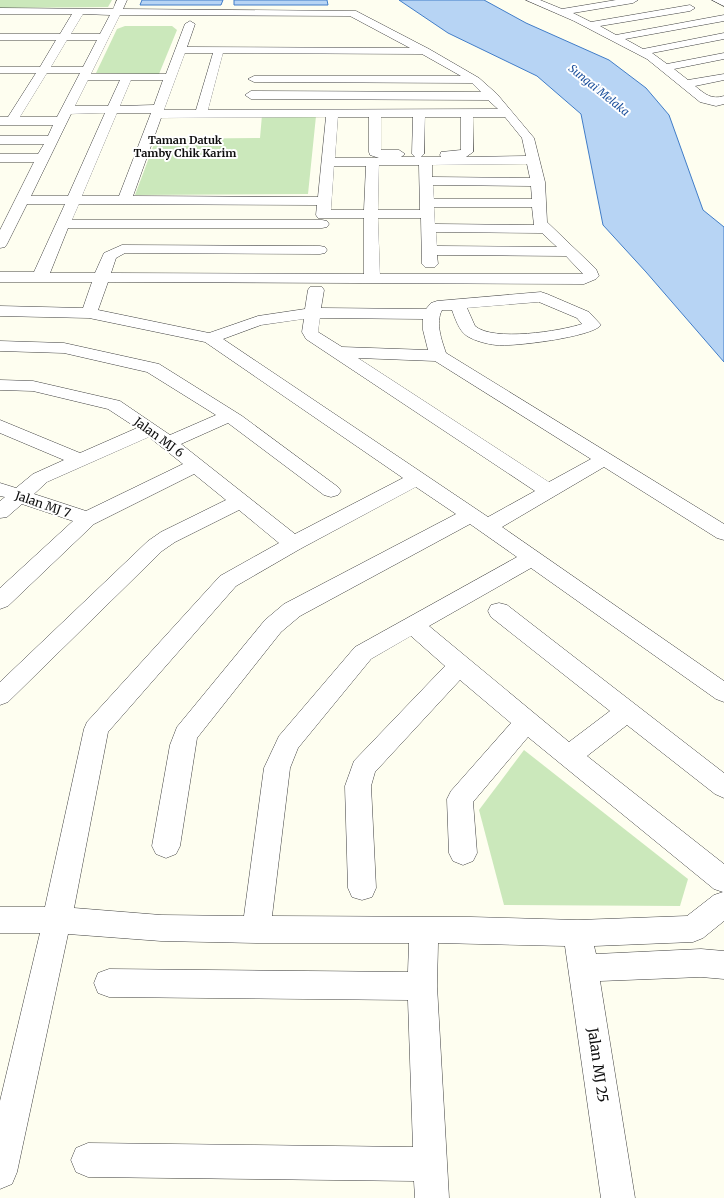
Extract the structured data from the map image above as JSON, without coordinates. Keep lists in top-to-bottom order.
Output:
{
  "streets": {
    "street": ["Jalan MJ 6", "Jalan MJ 7", "Jalan MJ 25"]
  },
  "districts": ["Taman Datuk Tamby Chik Karim"],
  "water": ["Sungai Melaka"]
}
